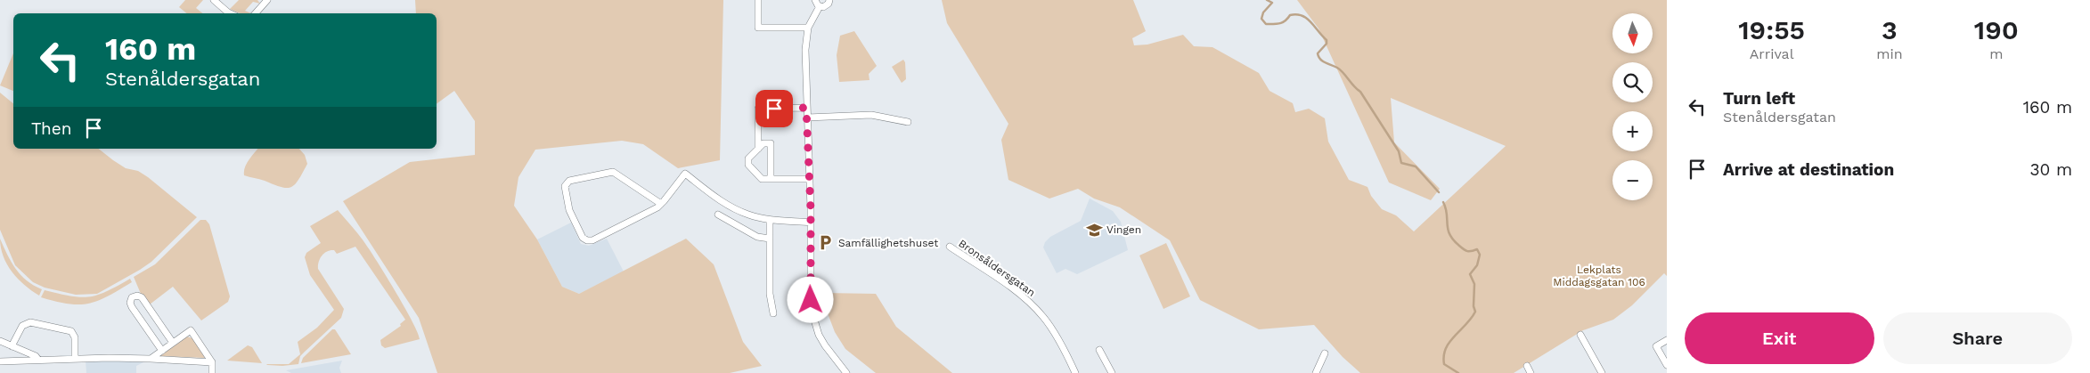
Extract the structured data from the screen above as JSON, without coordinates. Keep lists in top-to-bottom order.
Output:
{
  "streets": {
    "street": ["Bronsåldersgatan"]
  },
  "parks": ["Lekplats Middagsgatan 106"],
  "places": {
    "school or university": ["Vingen"],
    "parking": ["Samfällighetshuset"]
  },
  "north": "bottom",
  "page": {
    "eta": [
      "19:55",
      "Arrival",
      "3",
      "min",
      "190",
      "m"
    ],
    "map_buttons": ["+", "−"],
    "turn": ["160 m", "Stenåldersgatan"],
    "list": [
      {
        "name": "Turn left",
        "note": "Stenåldersgatan",
        "value": "160 m"
      },
      {
        "name": "Arrive at destination",
        "value": "30 m"
      }
    ],
    "then": "Then",
    "buttons": ["Exit", "Share"]
  }
}
